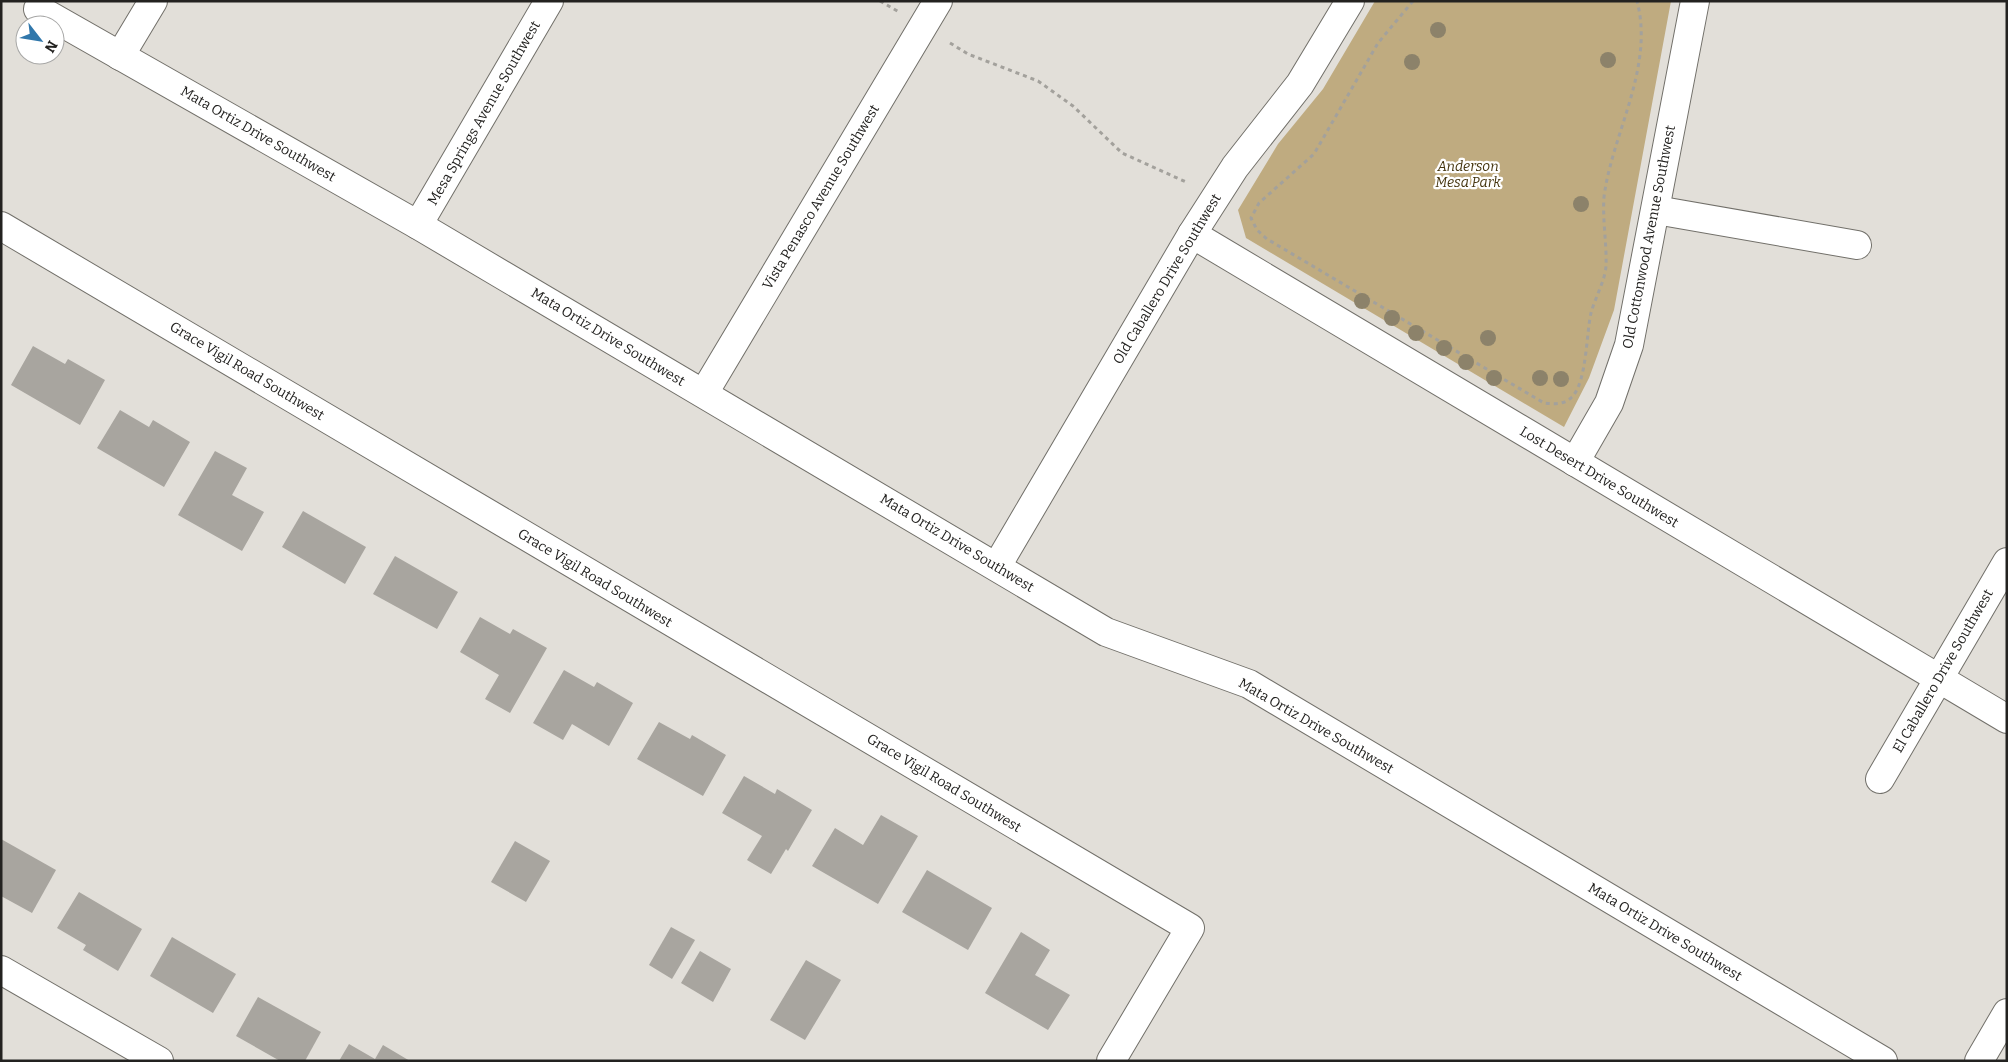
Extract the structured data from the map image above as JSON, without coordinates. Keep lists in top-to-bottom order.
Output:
{
  "streets": {
    "street": [
      "Mesa Springs Avenue Southwest",
      "Mata Ortiz Drive Southwest",
      "Vista Penasco Avenue Southwest",
      "Old Cottonwood Avenue Southwest",
      "Old Caballero Drive Southwest",
      "Grace Vigil Road Southwest",
      "Lost Desert Drive Southwest",
      "El Caballero Drive Southwest"
    ]
  },
  "crossings": [
    ["Mesa Springs Avenue Southwest", "Mata Ortiz Drive Southwest"],
    ["Mata Ortiz Drive Southwest", "Vista Penasco Avenue Southwest"],
    ["Mata Ortiz Drive Southwest", "Old Caballero Drive Southwest"],
    ["Old Cottonwood Avenue Southwest", "Lost Desert Drive Southwest"],
    ["Old Caballero Drive Southwest", "Lost Desert Drive Southwest"],
    ["Lost Desert Drive Southwest", "El Caballero Drive Southwest"]
  ],
  "parks": ["Anderson Mesa Park"],
  "north": "bottom right"
}
